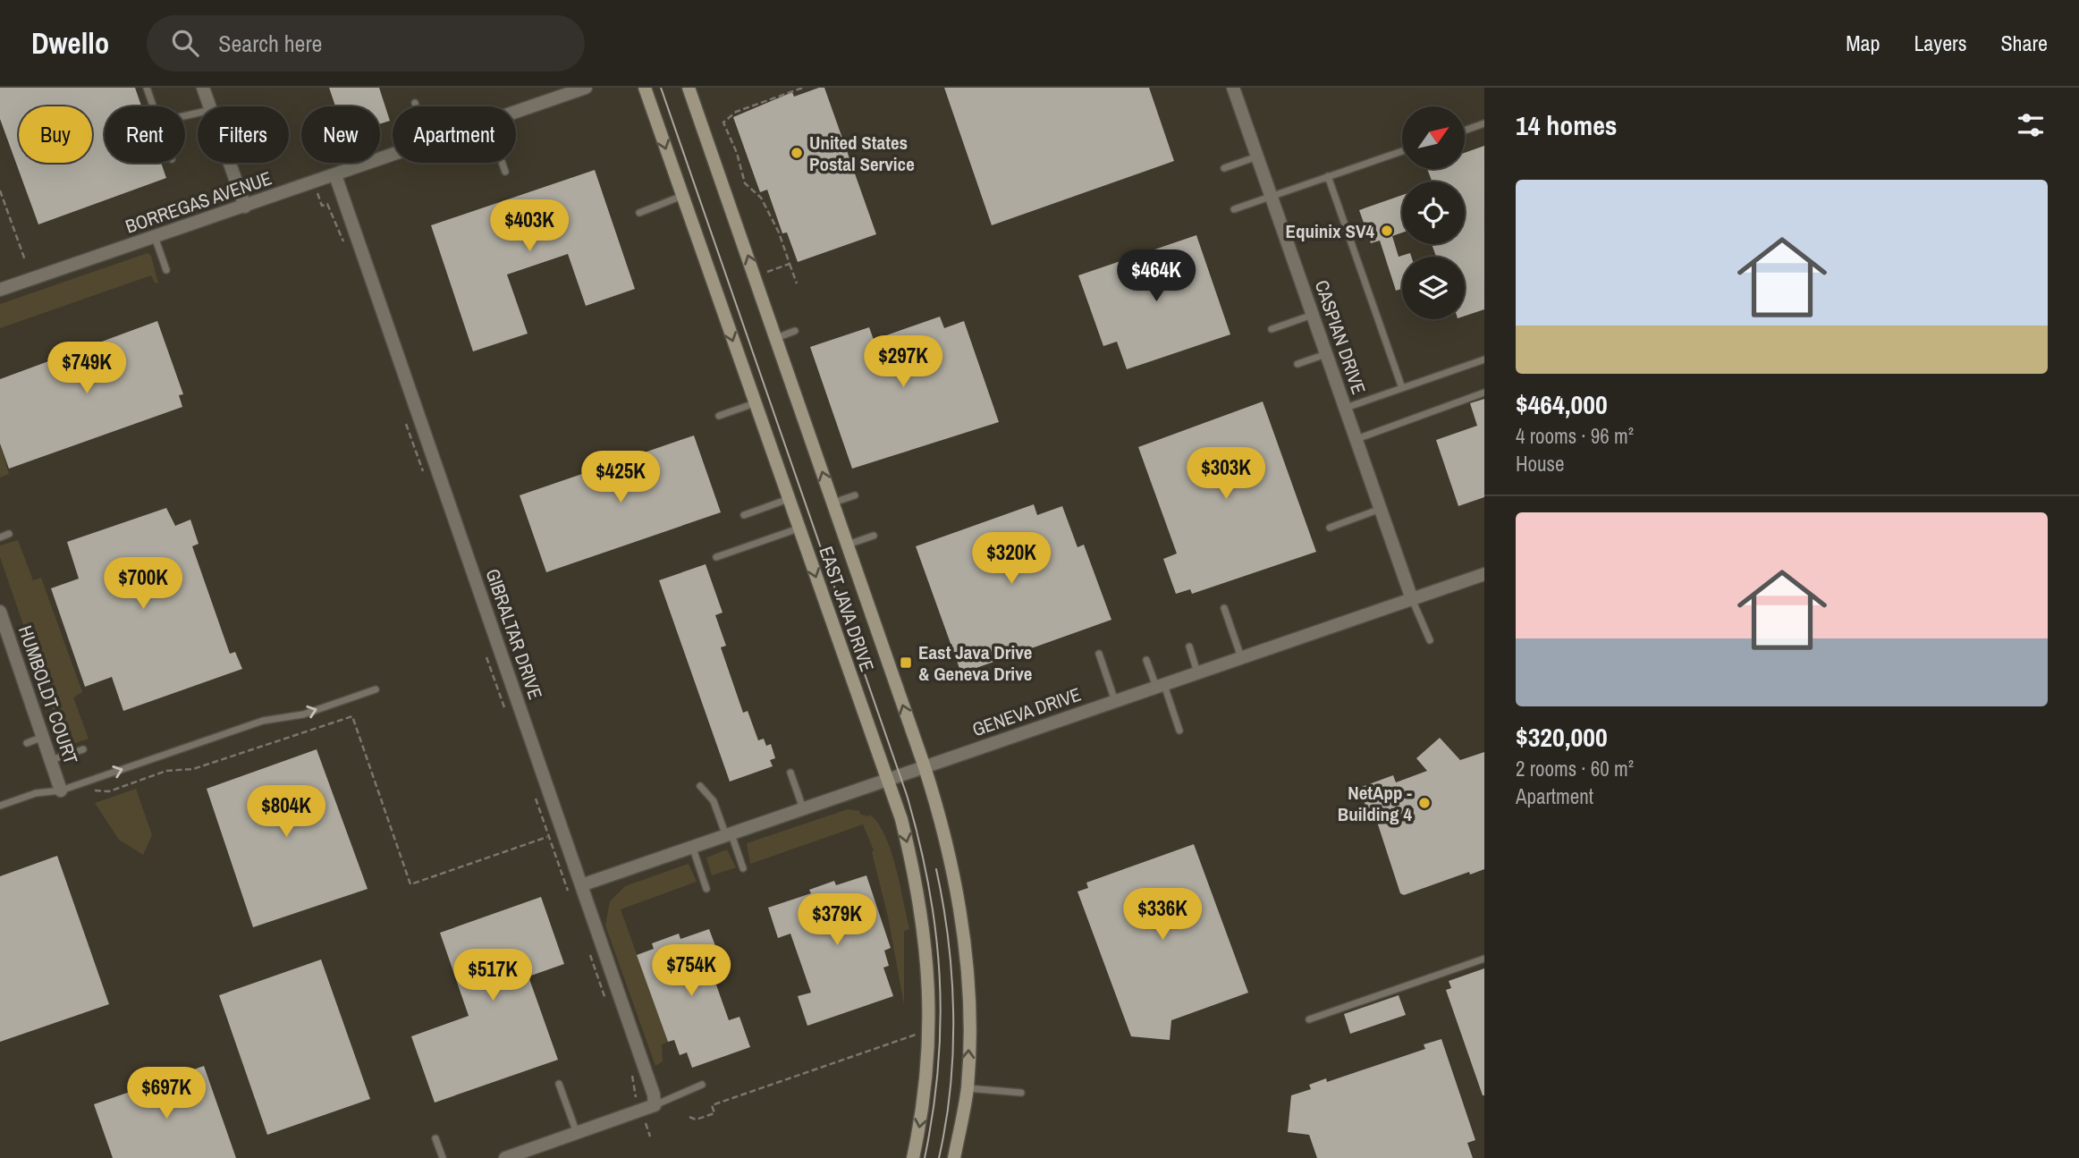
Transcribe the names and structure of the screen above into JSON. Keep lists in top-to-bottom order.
{
  "streets": {
    "main road": ["EAST JAVA DRIVE"],
    "street": [
      "BORREGAS AVENUE",
      "CASPIAN DRIVE",
      "GIBRALTAR DRIVE",
      "HUMBOLDT COURT",
      "GENEVA DRIVE"
    ]
  },
  "crossings": [
    ["BORREGAS AVENUE", "GIBRALTAR DRIVE"],
    ["CASPIAN DRIVE", "GENEVA DRIVE"],
    ["EAST JAVA DRIVE", "GENEVA DRIVE"],
    ["GIBRALTAR DRIVE", "GENEVA DRIVE"]
  ],
  "places": {
    "other": ["United States Postal Service", "Equinix SV4", "NetApp - Building 4"],
    "transit": ["East Java Drive & Geneva Drive"]
  },
  "north": "top right",
  "page": {
    "header": "Dwello",
    "search": "Search here",
    "nav": ["Map", "Layers", "Share"],
    "heading": "14 homes",
    "chip": [
      "Buy",
      "Rent",
      "Filters",
      "New",
      "Apartment"
    ],
    "list": [
      {
        "name": "$464,000",
        "note": "4 rooms · 96 m² · House"
      },
      {
        "name": "$320,000",
        "note": "2 rooms · 60 m² · Apartment"
      }
    ],
    "price": [
      "$403K",
      "$464K",
      "$297K",
      "$749K",
      "$303K",
      "$425K",
      "$320K",
      "$700K",
      "$804K",
      "$336K",
      "$379K",
      "$754K",
      "$517K",
      "$697K"
    ]
  }
}
